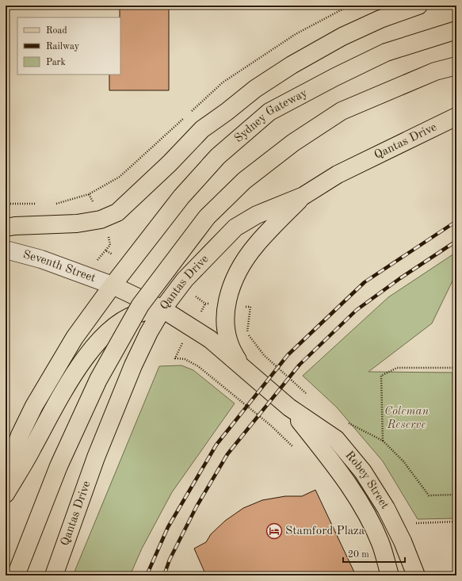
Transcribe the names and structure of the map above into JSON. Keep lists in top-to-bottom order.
{
  "streets": {
    "main road": ["Sydney Gateway", "Qantas Drive", "Robey Street"],
    "street": ["Seventh Street"]
  },
  "crossings": [
    ["Sydney Gateway", "Seventh Street"],
    ["Sydney Gateway", "Robey Street"],
    ["Qantas Drive", "Robey Street"],
    ["Seventh Street", "Robey Street"]
  ],
  "parks": ["Coleman Reserve"],
  "places": {
    "hotel": ["Stamford Plaza"]
  },
  "legend": ["Road", "Railway", "Park"],
  "scale_bar": "20 m"
}
